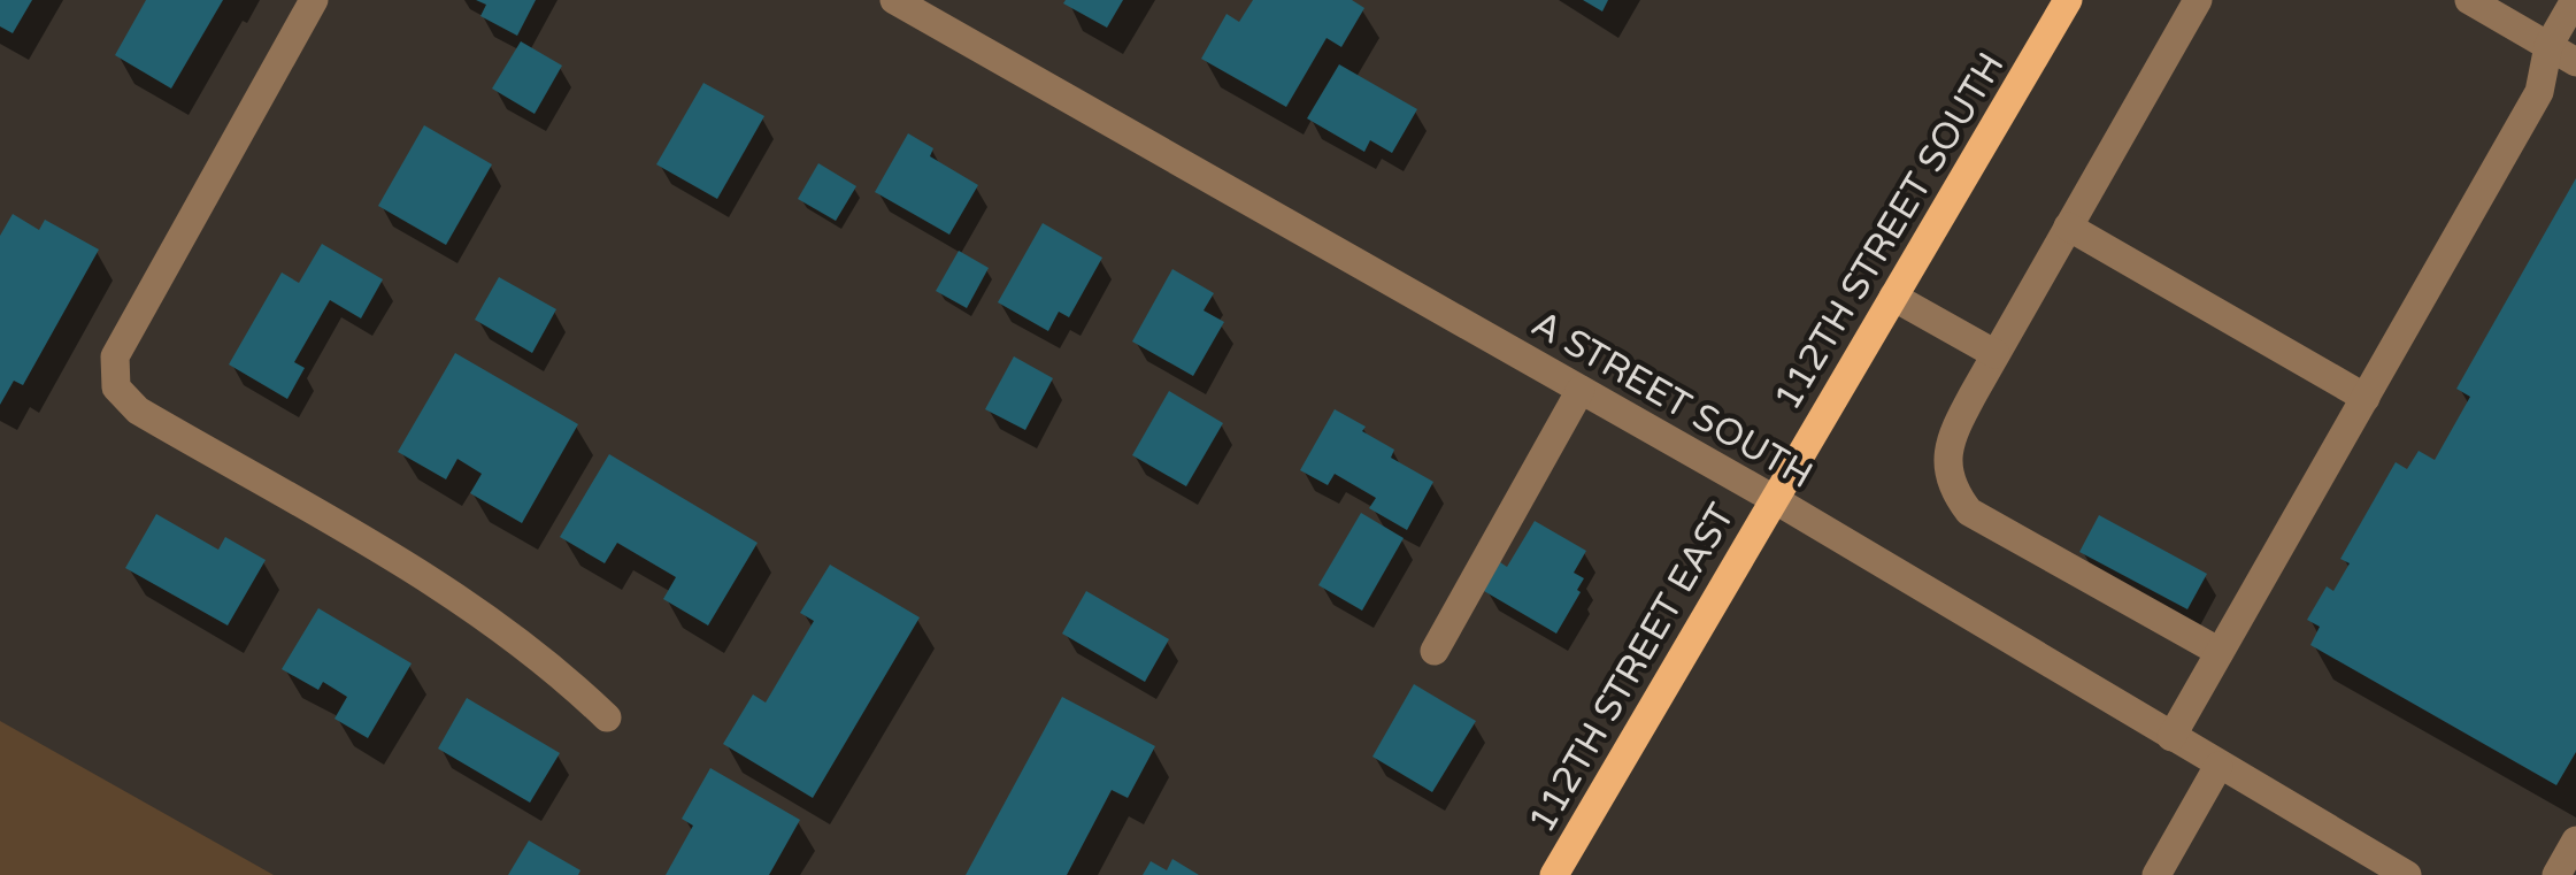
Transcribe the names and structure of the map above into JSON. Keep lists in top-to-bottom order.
{
  "streets": {
    "main road": ["112TH STREET SOUTH", "112TH STREET EAST"],
    "street": ["A STREET SOUTH"]
  },
  "crossings": [
    ["112TH STREET SOUTH", "A STREET SOUTH"],
    ["112TH STREET SOUTH", "112TH STREET EAST"],
    ["A STREET SOUTH", "112TH STREET EAST"]
  ]
}
